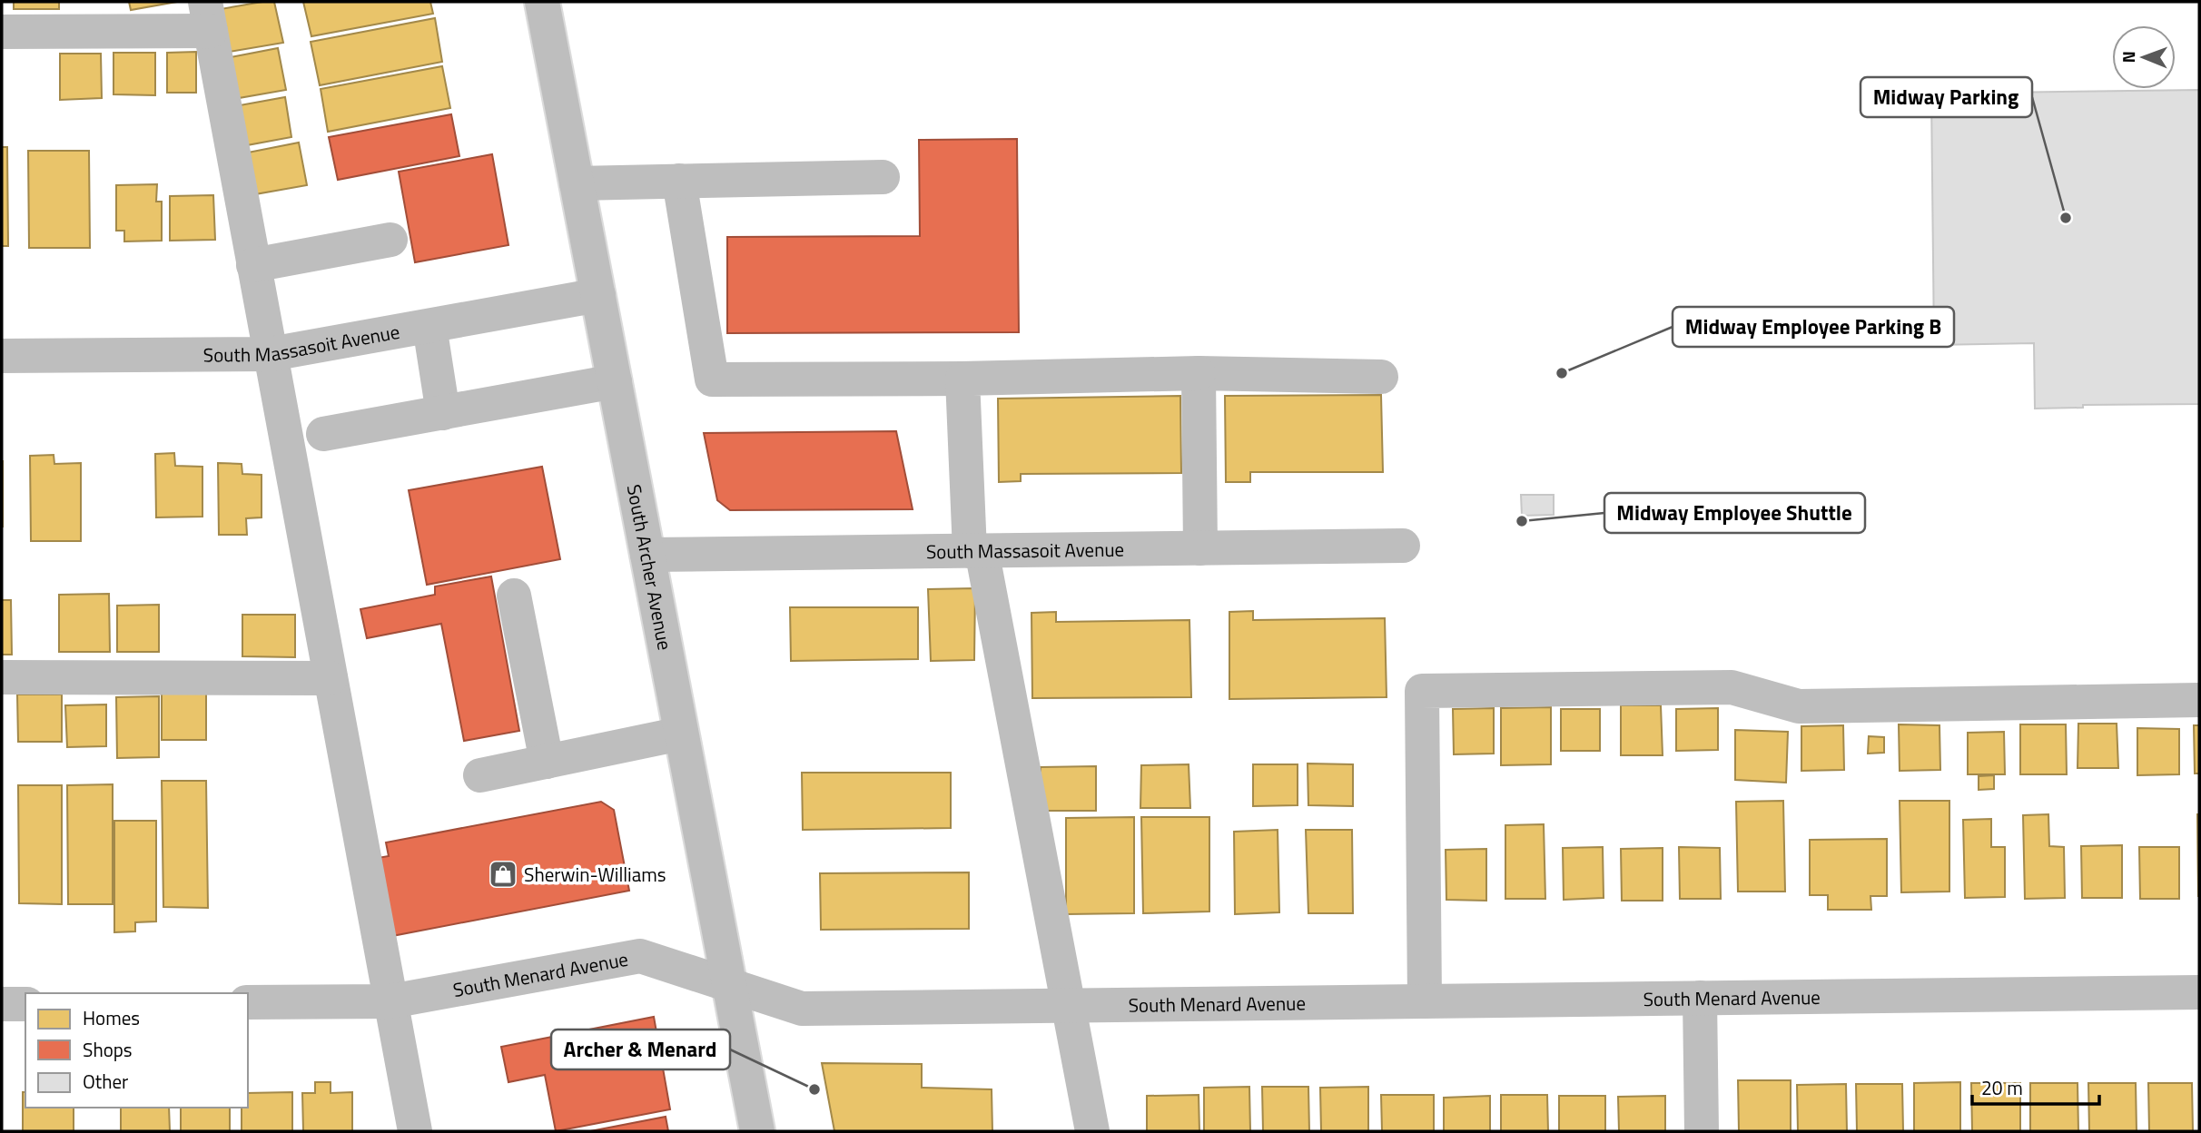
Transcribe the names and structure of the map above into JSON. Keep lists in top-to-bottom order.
{
  "streets": {
    "street": ["South Massasoit Avenue", "South Archer Avenue", "South Menard Avenue"]
  },
  "crossings": [
    ["South Massasoit Avenue", "South Archer Avenue"],
    ["South Archer Avenue", "South Menard Avenue"]
  ],
  "places": {
    "other": [
      "Midway Parking",
      "Midway Employee Parking B",
      "Midway Employee Shuttle",
      "Archer & Menard"
    ],
    "shop": ["Sherwin-Williams"]
  },
  "legend": ["Homes", "Shops", "Other"],
  "scale_bar": "20 m",
  "north": "left"
}
